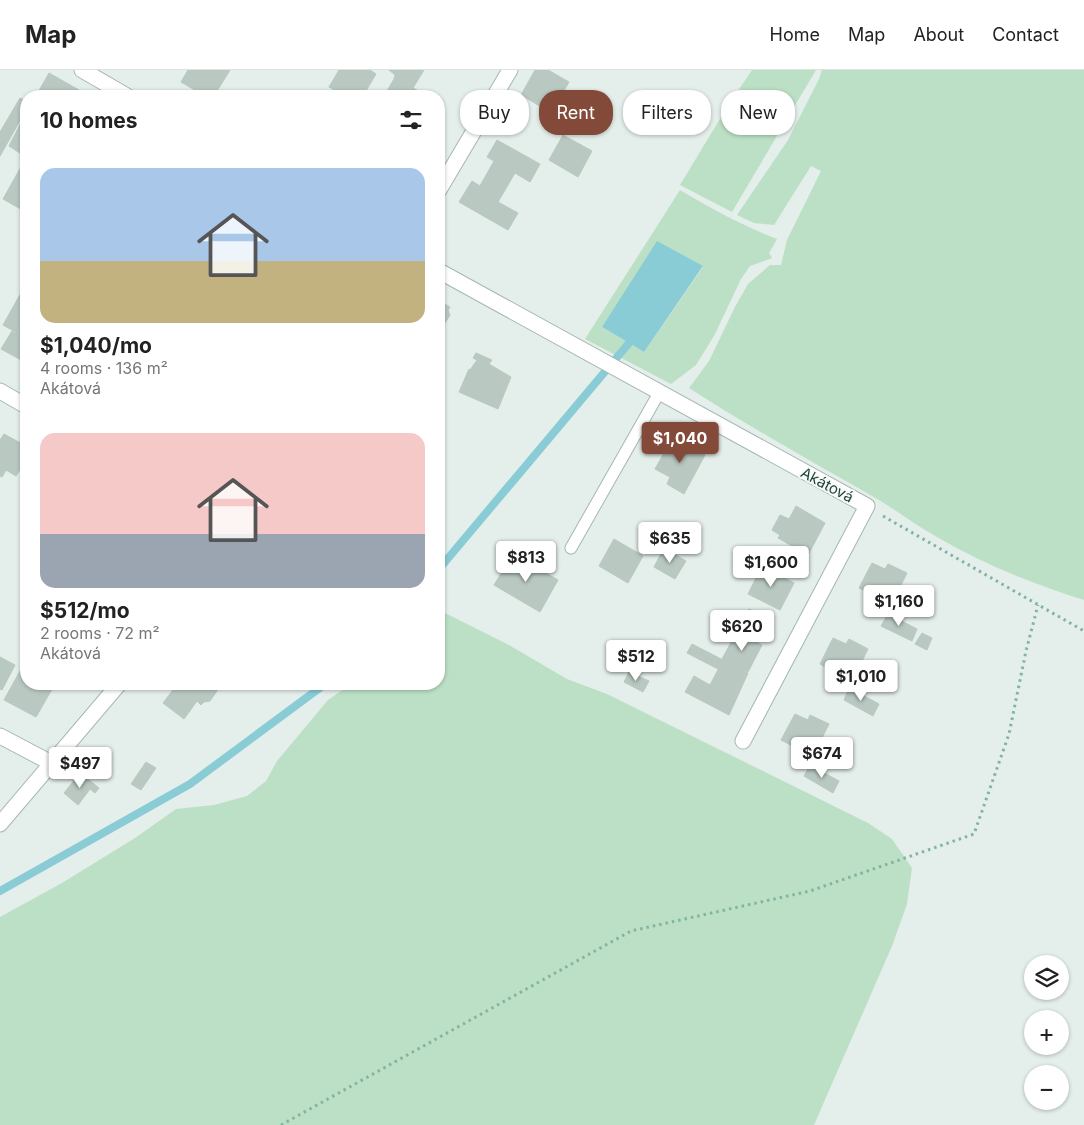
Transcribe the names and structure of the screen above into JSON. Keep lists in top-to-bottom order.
{
  "streets": {
    "street": ["Akátová"]
  },
  "page": {
    "header": "Map",
    "nav": [
      "Home",
      "Map",
      "About",
      "Contact"
    ],
    "chip": [
      "Buy",
      "Rent",
      "Filters",
      "New"
    ],
    "heading": "10 homes",
    "list": [
      {
        "name": "$1,040/mo",
        "note": "4 rooms · 136 m² · Akátová"
      },
      {
        "name": "$512/mo",
        "note": "2 rooms · 72 m² · Akátová"
      }
    ],
    "price": [
      "$1,040",
      "$635",
      "$813",
      "$1,600",
      "$1,160",
      "$620",
      "$512",
      "$1,010",
      "$674",
      "$497"
    ],
    "map_buttons": ["+", "−"]
  }
}
